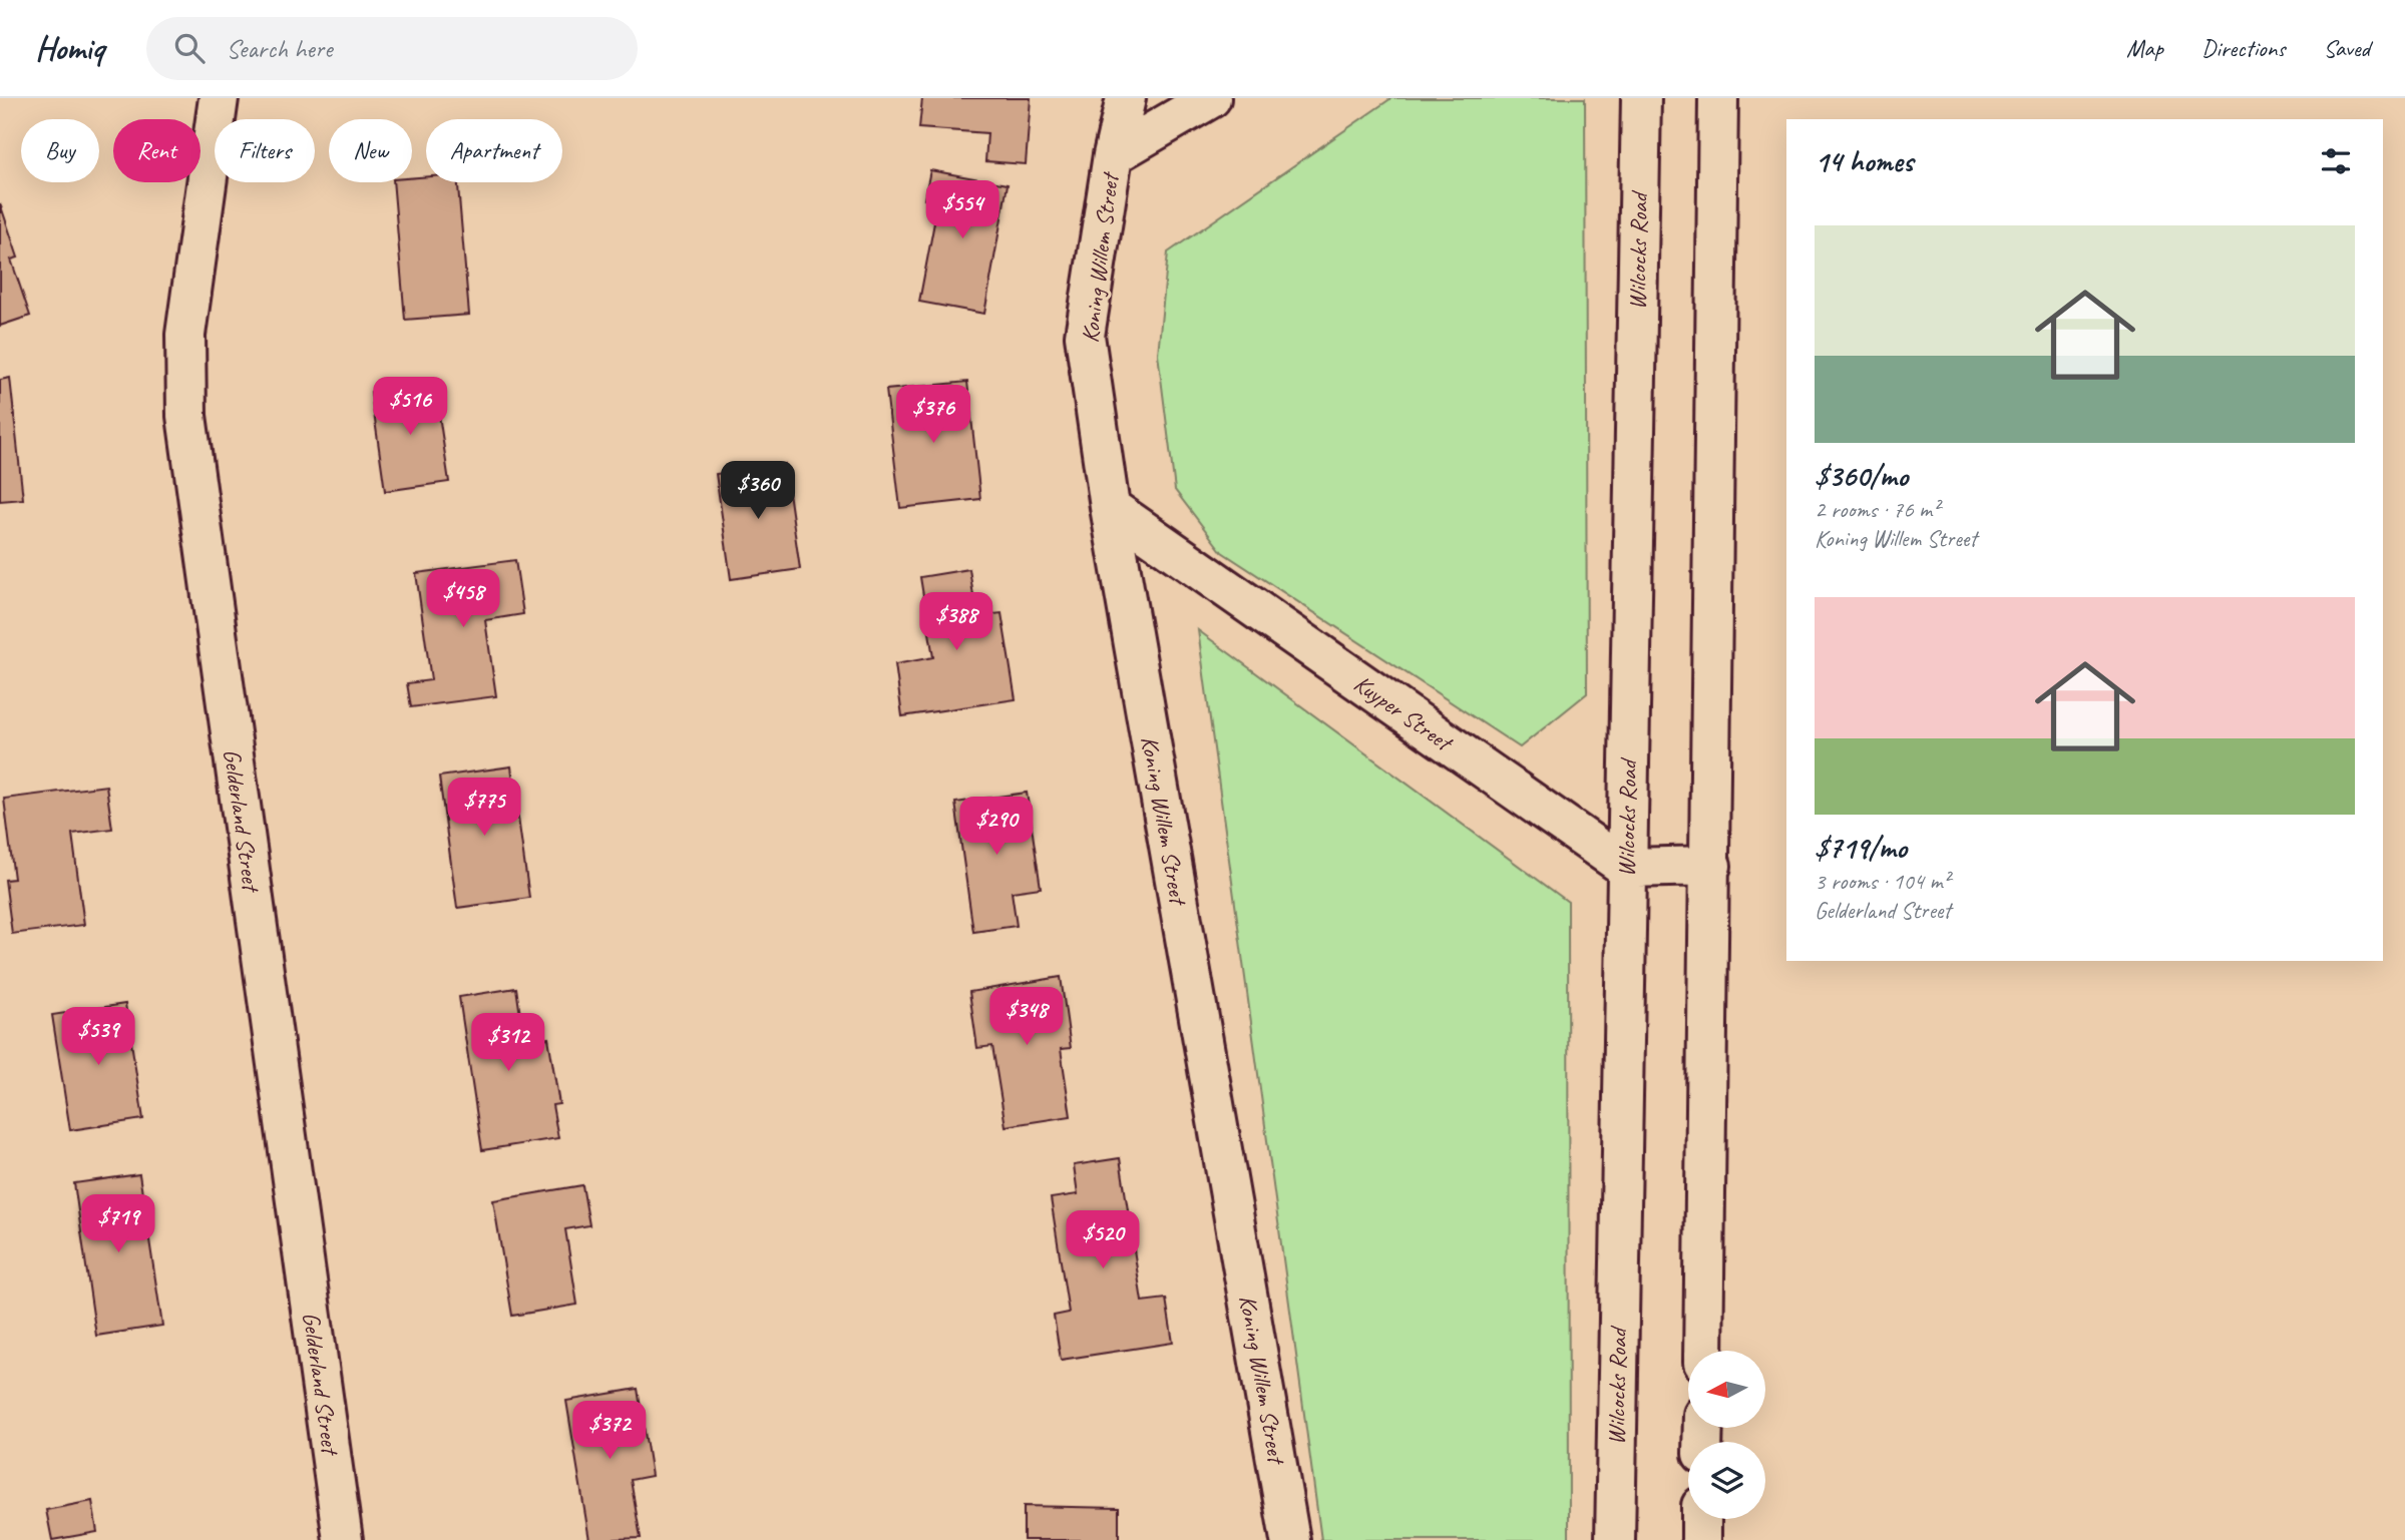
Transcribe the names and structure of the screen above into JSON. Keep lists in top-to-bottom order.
{
  "streets": {
    "street": [
      "Wilcocks Road",
      "Koning Willem Street",
      "Kuyper Street",
      "Gelderland Street"
    ]
  },
  "crossings": [
    ["Wilcocks Road", "Kuyper Street"],
    ["Koning Willem Street", "Kuyper Street"]
  ],
  "north": "left",
  "page": {
    "header": "Homiq",
    "search": "Search here",
    "nav": ["Map", "Directions", "Saved"],
    "chip": [
      "Buy",
      "Rent",
      "Filters",
      "New",
      "Apartment"
    ],
    "heading": "14 homes",
    "price": [
      "$554",
      "$516",
      "$376",
      "$360",
      "$458",
      "$388",
      "$775",
      "$290",
      "$348",
      "$539",
      "$312",
      "$719",
      "$520",
      "$372"
    ],
    "list": [
      {
        "name": "$360/mo",
        "note": "2 rooms · 76 m² · Koning Willem Street"
      },
      {
        "name": "$719/mo",
        "note": "3 rooms · 104 m² · Gelderland Street"
      }
    ]
  }
}
